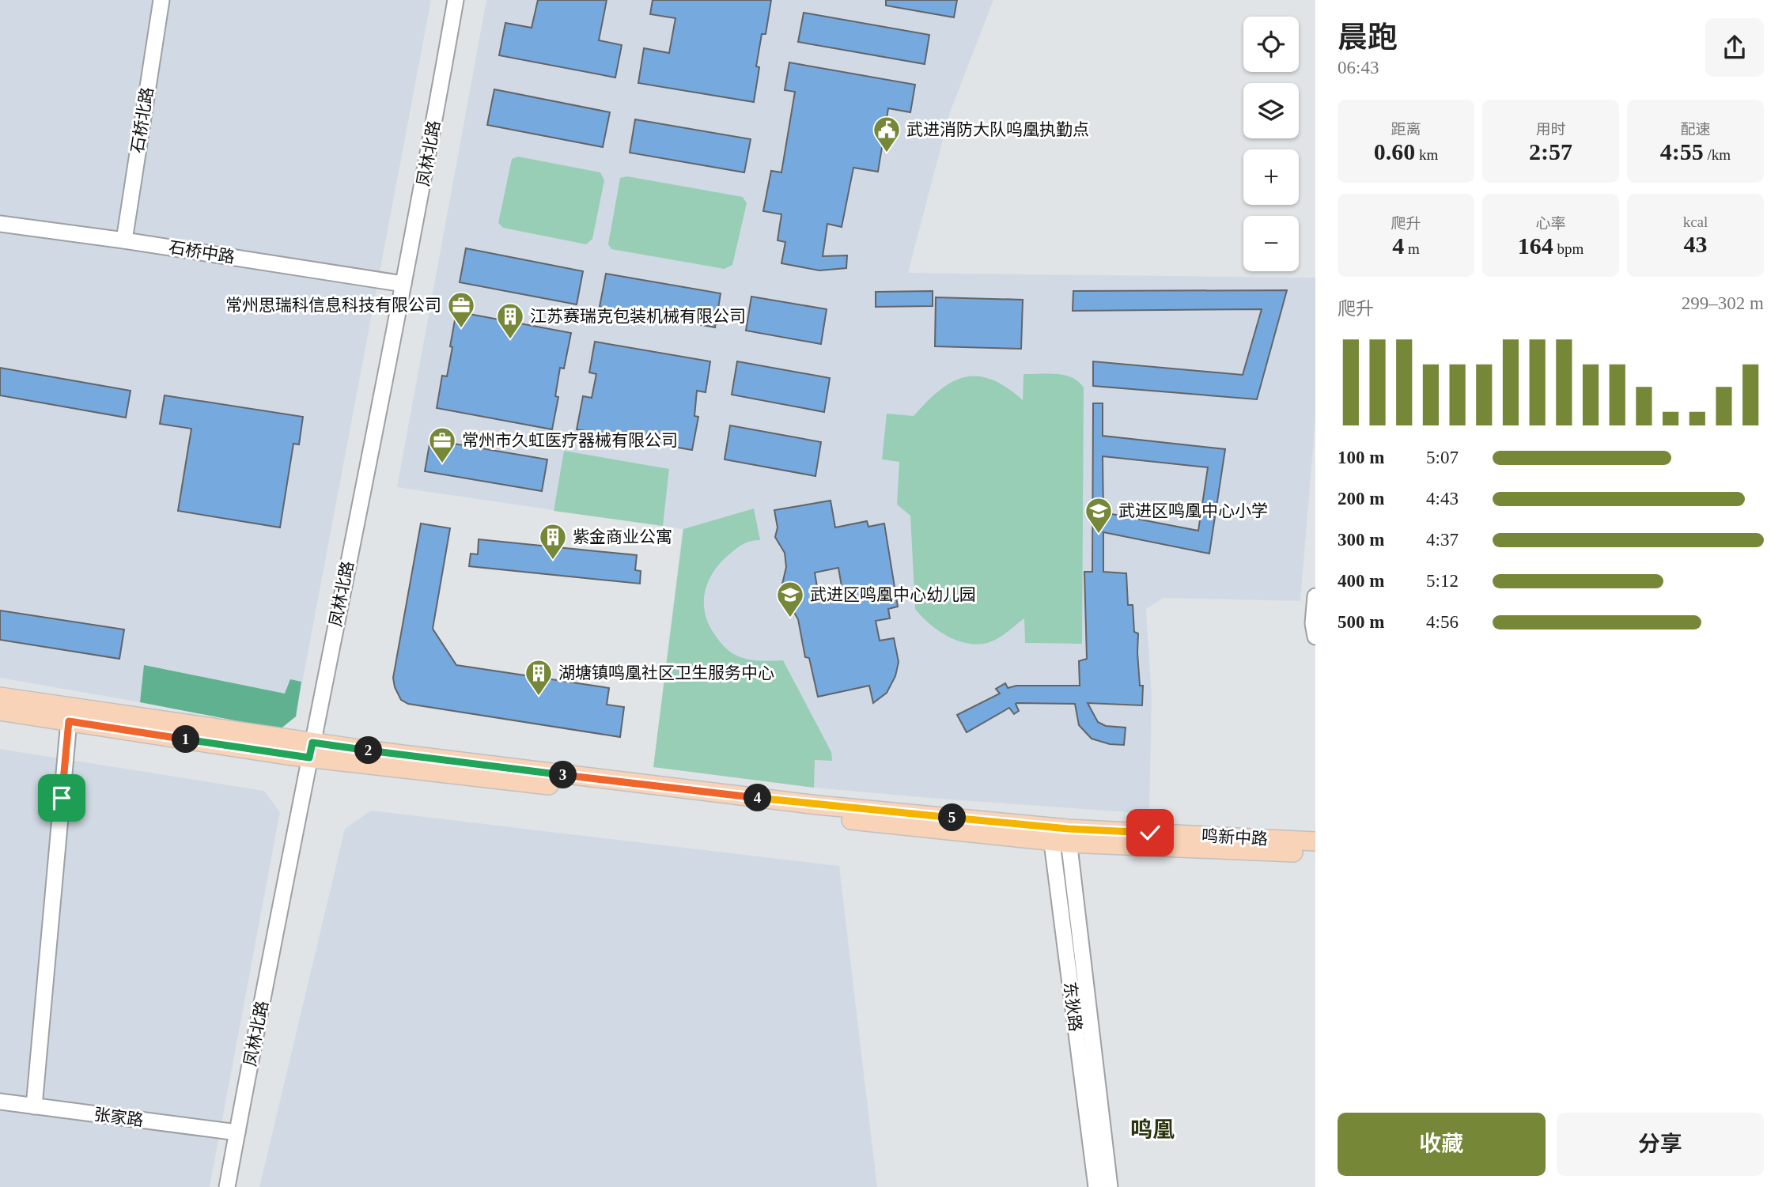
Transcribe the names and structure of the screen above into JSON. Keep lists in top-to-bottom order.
{
  "streets": {
    "main road": ["鸣新中路"],
    "street": [
      "石桥北路",
      "凤林北路",
      "石桥中路",
      "东狄路",
      "张家路"
    ]
  },
  "crossings": [
    ["石桥北路", "石桥中路"],
    ["凤林北路", "石桥中路"],
    ["凤林北路", "鸣新中路"],
    ["凤林北路", "张家路"],
    ["鸣新中路", "东狄路"]
  ],
  "districts": ["鸣凰"],
  "places": {
    "public building": ["武进消防大队呜凰执勤点"],
    "office": ["常州思瑞科信息科技有限公司", "常州市久虹医疗器械有限公司"],
    "building": ["江苏赛瑞克包装机械有限公司", "紫金商业公寓", "湖塘镇鸣凰社区卫生服务中心"],
    "school or university": ["武进区鸣凰中心小学", "武进区鸣凰中心幼儿园"]
  },
  "page": {
    "heading": ["晨跑", "06:43"],
    "map_buttons": ["+", "−"],
    "stats": [
      ["距离", "0.60 km"],
      ["用时", "2:57"],
      ["配速", "4:55 /km"],
      ["爬升", "4 m"],
      ["心率", "164 bpm"],
      ["kcal", "43"]
    ],
    "chart": ["爬升", "299–302 m"],
    "list": [
      {
        "name": "100 m",
        "note": "5:07"
      },
      {
        "name": "200 m",
        "note": "4:43"
      },
      {
        "name": "300 m",
        "note": "4:37"
      },
      {
        "name": "400 m",
        "note": "5:12"
      },
      {
        "name": "500 m",
        "note": "4:56"
      }
    ],
    "pins": [
      "1",
      "2",
      "3",
      "4",
      "5"
    ],
    "buttons": ["收藏", "分享"]
  }
}
